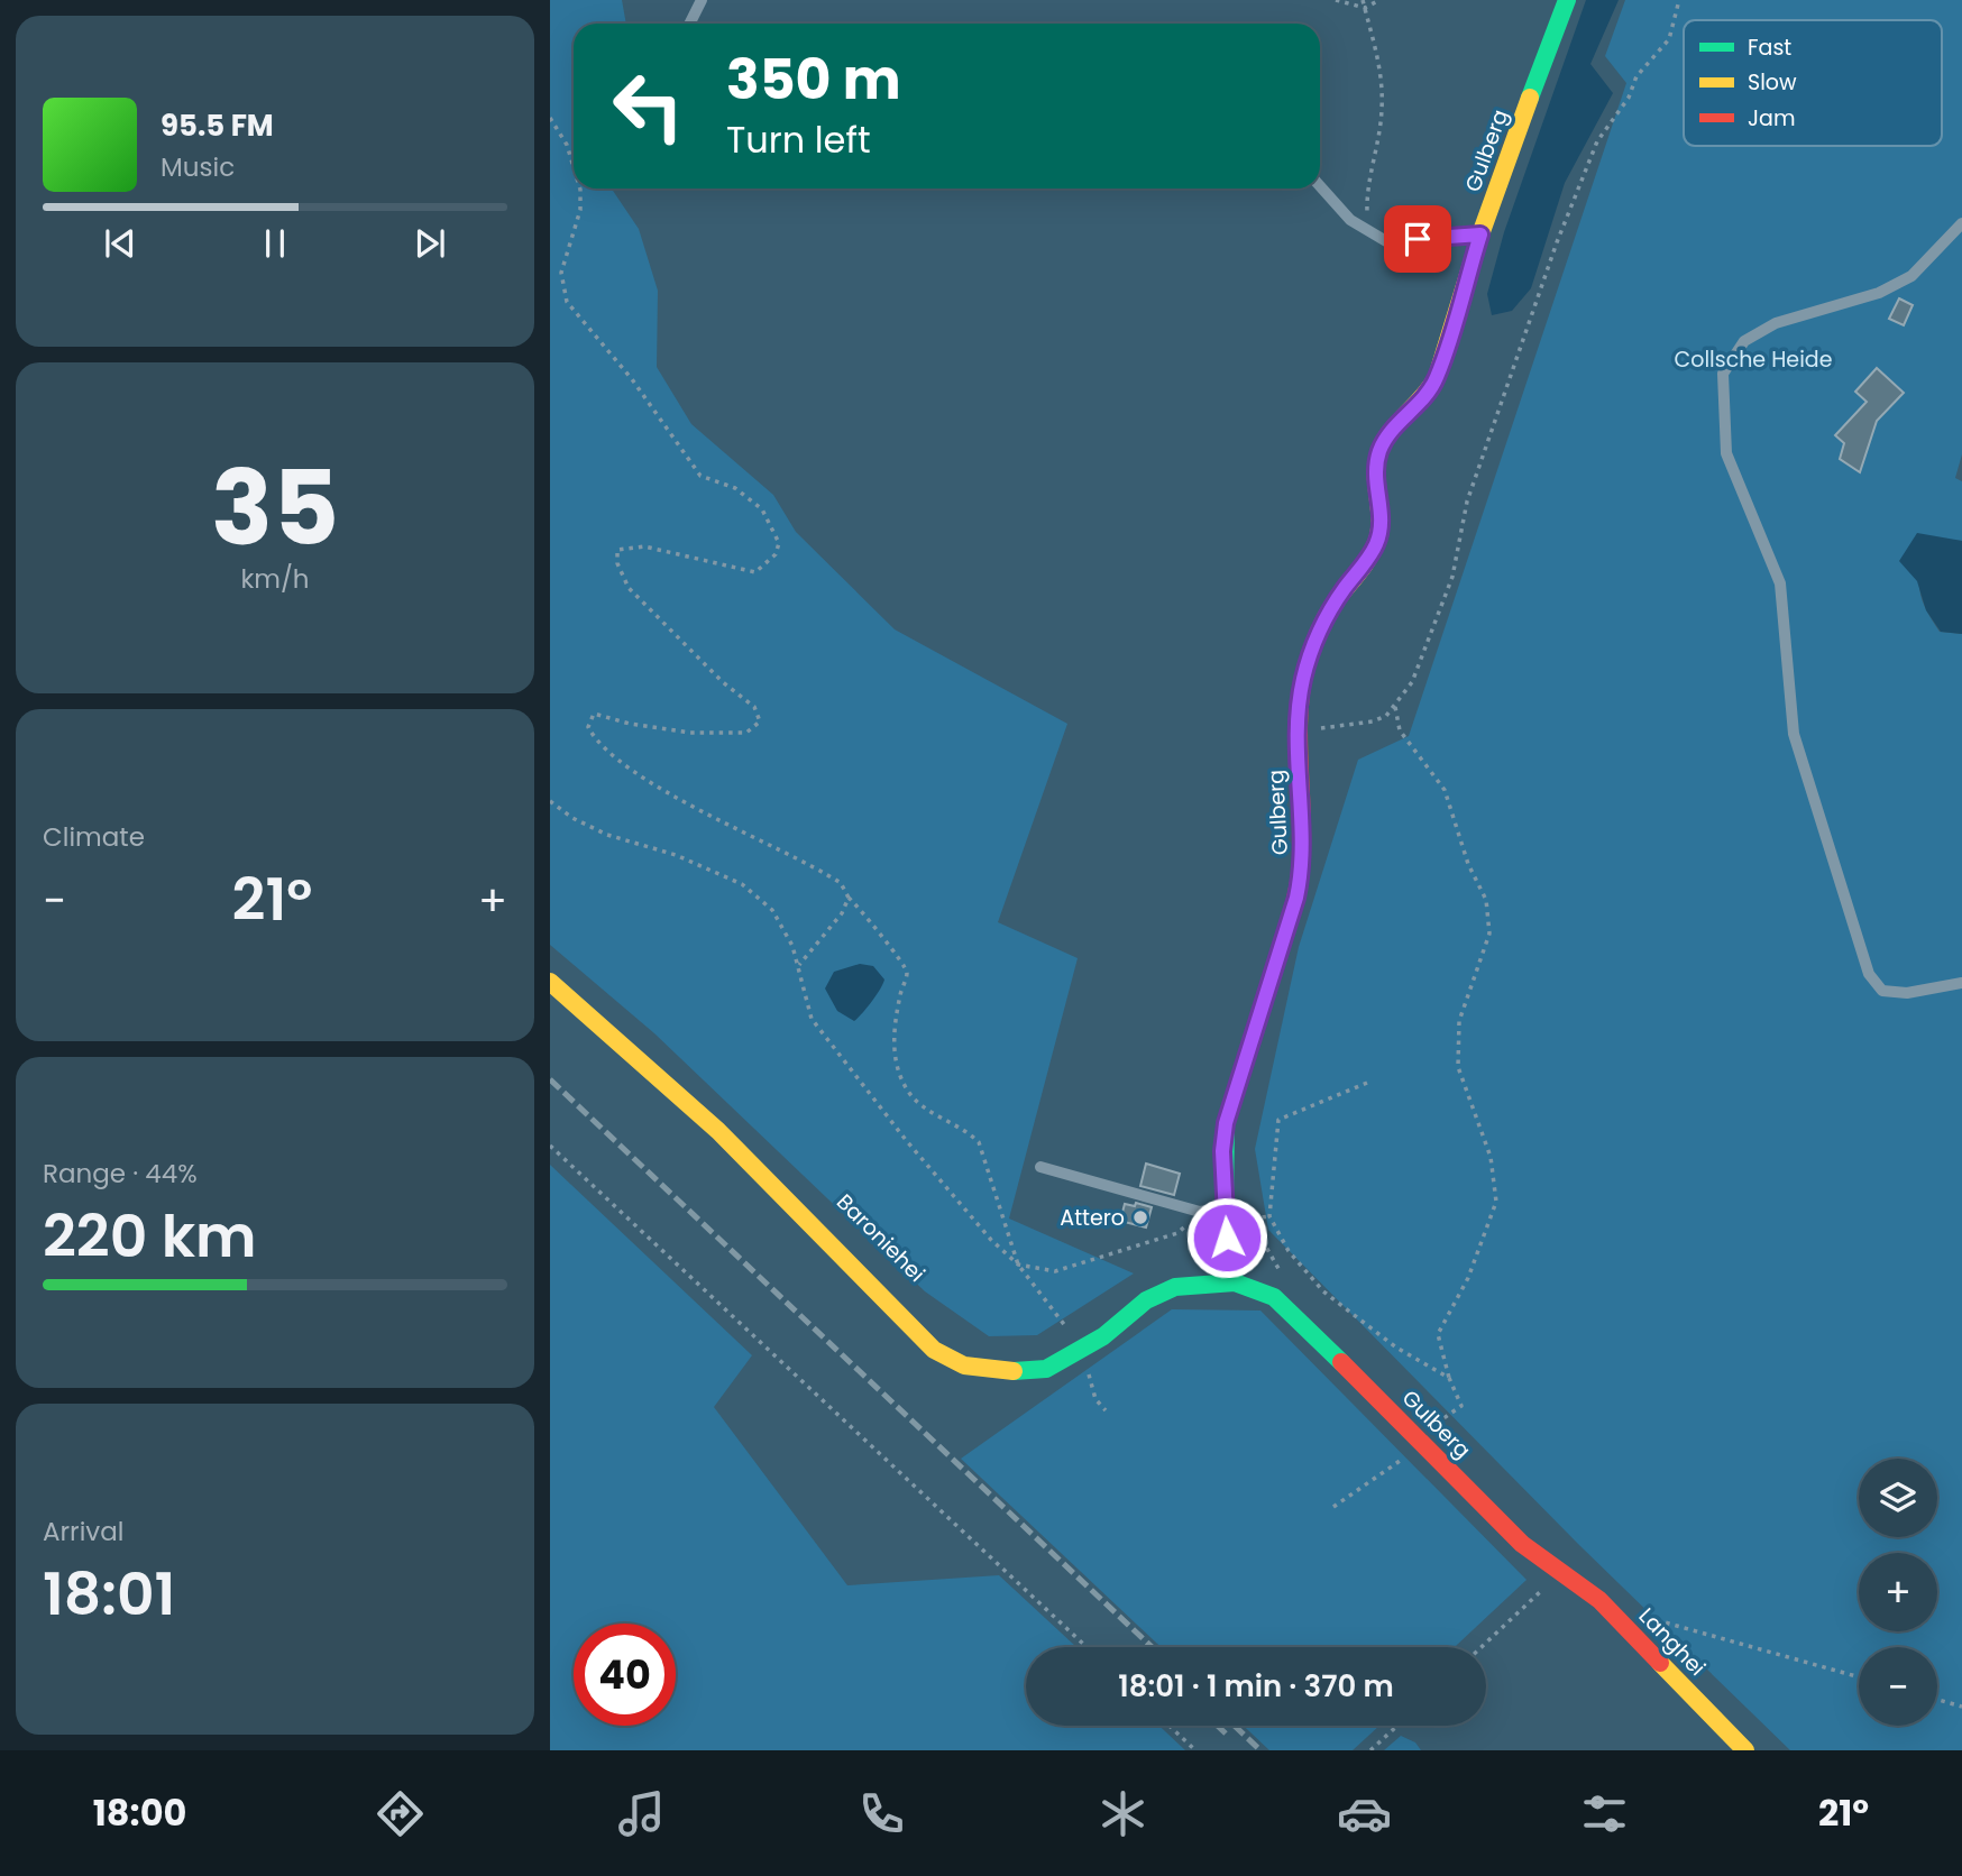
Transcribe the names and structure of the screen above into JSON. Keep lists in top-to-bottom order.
{
  "streets": {
    "street": ["Gulberg", "Baroniehei", "Langhei"]
  },
  "crossings": [
    ["Gulberg", "Baroniehei"],
    ["Gulberg", "Langhei"]
  ],
  "parks": ["Collsche Heide"],
  "places": ["Attero"],
  "legend": ["Fast", "Slow", "Jam"],
  "page": {
    "turn": ["350 m", "Turn left"],
    "song": ["95.5 FM", "Music"],
    "tile": [
      ["35", "km/h"],
      "Climate",
      ["Range · 44%", "220 km"],
      ["Arrival", "18:01"]
    ],
    "heat": ["−", "21°", "+"],
    "map_buttons": ["+", "−"],
    "limit": "40",
    "trip": "18:01 · 1 min · 370 m",
    "tabs": ["18:00", "21°"]
  }
}
